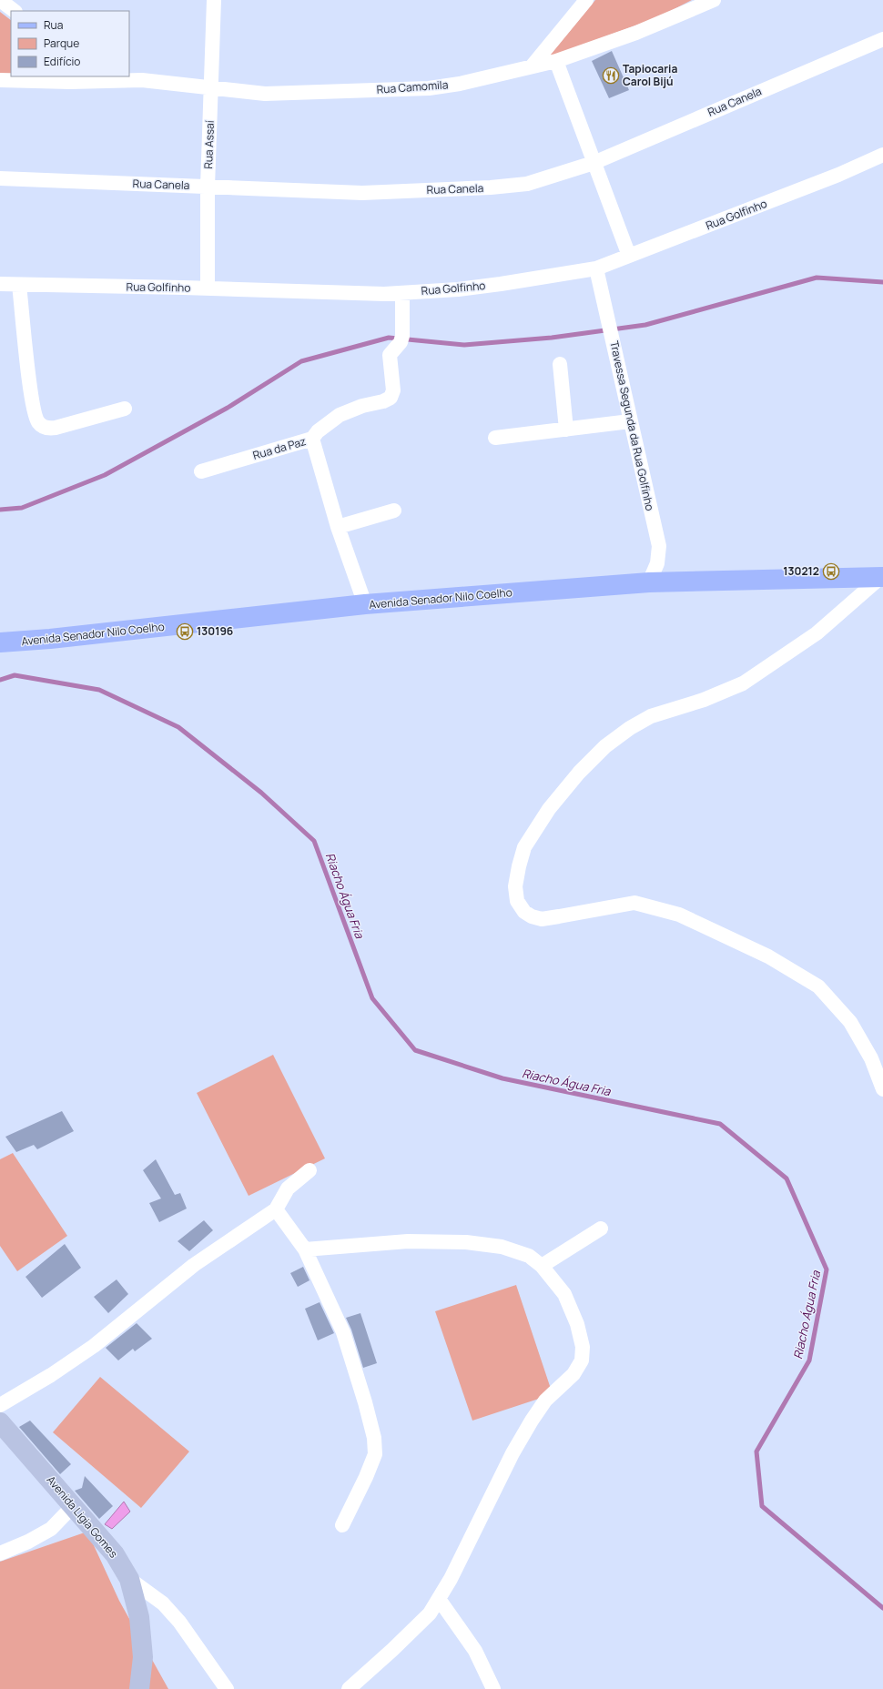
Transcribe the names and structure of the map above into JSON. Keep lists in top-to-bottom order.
{
  "streets": {
    "main road": ["Avenida Senador Nilo Coelho"],
    "street": [
      "Rua Camomila",
      "Rua Canela",
      "Rua Assaí",
      "Rua Golfinho",
      "Travessa Segunda da Rua Golfinho",
      "Rua da Paz",
      "Avenida Ligia Gomes"
    ]
  },
  "crossings": [
    ["Rua Camomila", "Rua Assaí"],
    ["Rua Canela", "Rua Assaí"],
    ["Rua Assaí", "Rua Golfinho"],
    ["Rua Golfinho", "Travessa Segunda da Rua Golfinho"],
    ["Travessa Segunda da Rua Golfinho", "Avenida Senador Nilo Coelho"],
    ["Rua da Paz", "Avenida Senador Nilo Coelho"]
  ],
  "water": ["Riacho Água Fria"],
  "places": {
    "restaurant": ["Tapiocaria Carol Bijú"],
    "bus stop": ["130212", "130196"]
  },
  "legend": ["Rua", "Parque", "Edifício"]
}
